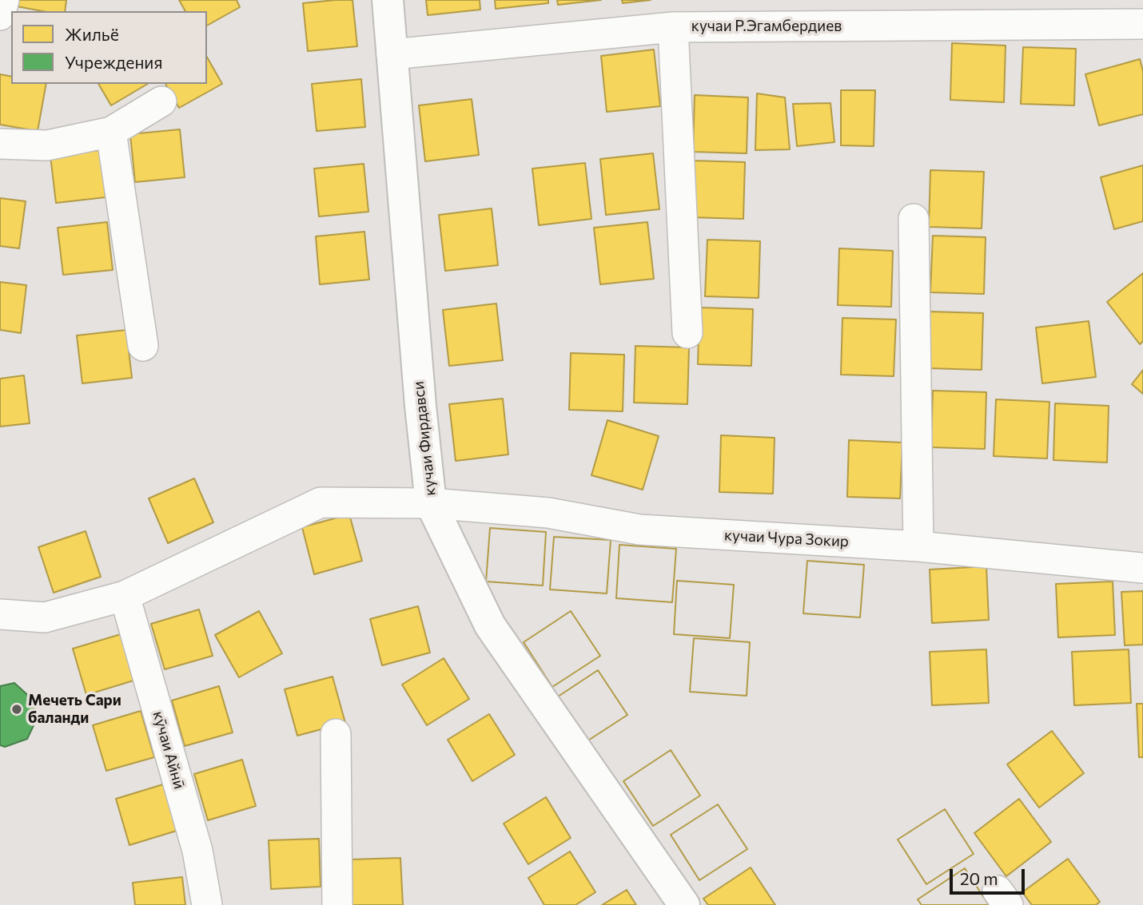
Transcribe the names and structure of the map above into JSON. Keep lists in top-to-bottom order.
{
  "streets": {
    "street": [
      "кучаи Р.Эгамбердиев",
      "кучаи Фирдавси",
      "кучаи Чура Зокир",
      "кӯчаи Айнӣ"
    ]
  },
  "crossings": [
    ["кучаи Р.Эгамбердиев", "кучаи Фирдавси"],
    ["кучаи Фирдавси", "кучаи Чура Зокир"],
    ["кучаи Чура Зокир", "кӯчаи Айнӣ"]
  ],
  "places": ["Мечеть Сари баланди"],
  "legend": ["Жильё", "Учреждения"],
  "scale_bar": "20 m"
}
